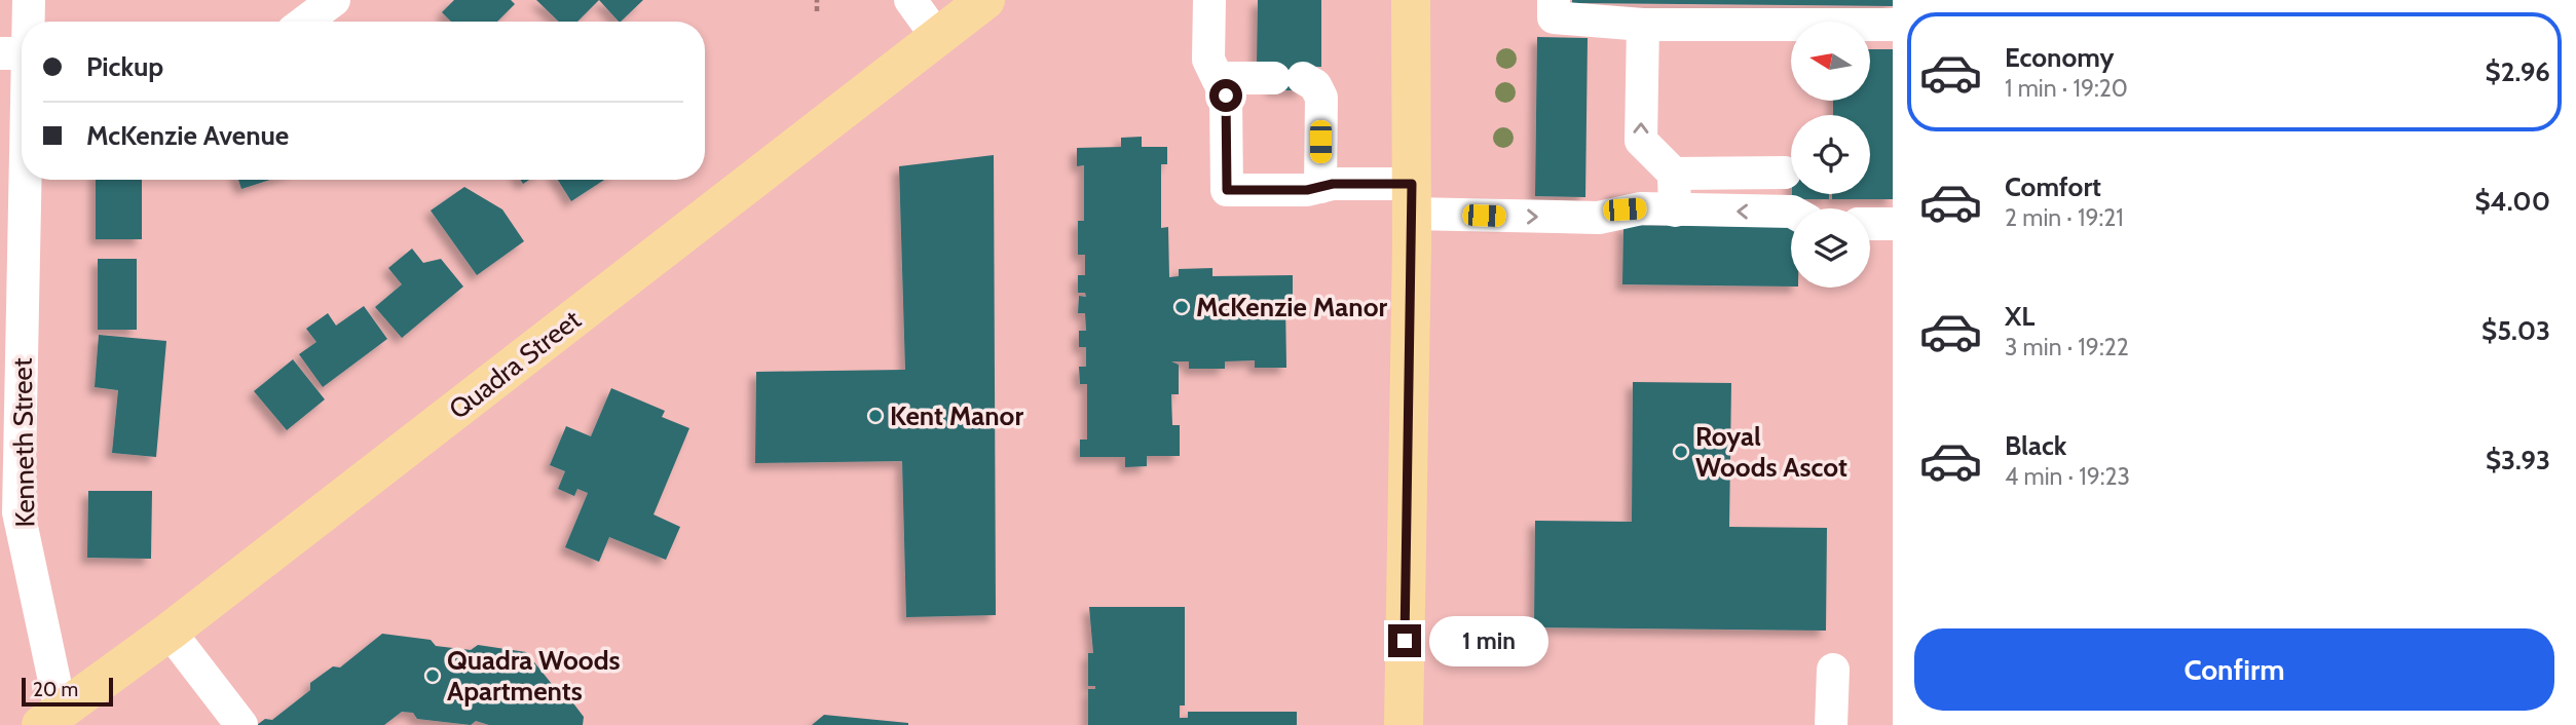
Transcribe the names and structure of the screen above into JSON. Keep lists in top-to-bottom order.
{
  "streets": {
    "main road": ["Quadra Street"],
    "street": ["Kenneth Street"]
  },
  "crossings": [
    ["Quadra Street", "Kenneth Street"]
  ],
  "places": [
    "McKenzie Manor",
    "Kent Manor",
    "Royal Woods Ascot",
    "Quadra Woods Apartments"
  ],
  "scale_bar": "20 m",
  "north": "left",
  "page": {
    "list": [
      {
        "name": "Economy",
        "note": "1 min · 19:20",
        "value": "$2.96"
      },
      {
        "name": "Comfort",
        "note": "2 min · 19:21",
        "value": "$4.00"
      },
      {
        "name": "XL",
        "note": "3 min · 19:22",
        "value": "$5.03"
      },
      {
        "name": "Black",
        "note": "4 min · 19:23",
        "value": "$3.93"
      }
    ],
    "banner": ["Pickup", "McKenzie Avenue"],
    "buttons": "Confirm",
    "bubble": "1 min",
    "scale": "20 m"
  }
}
